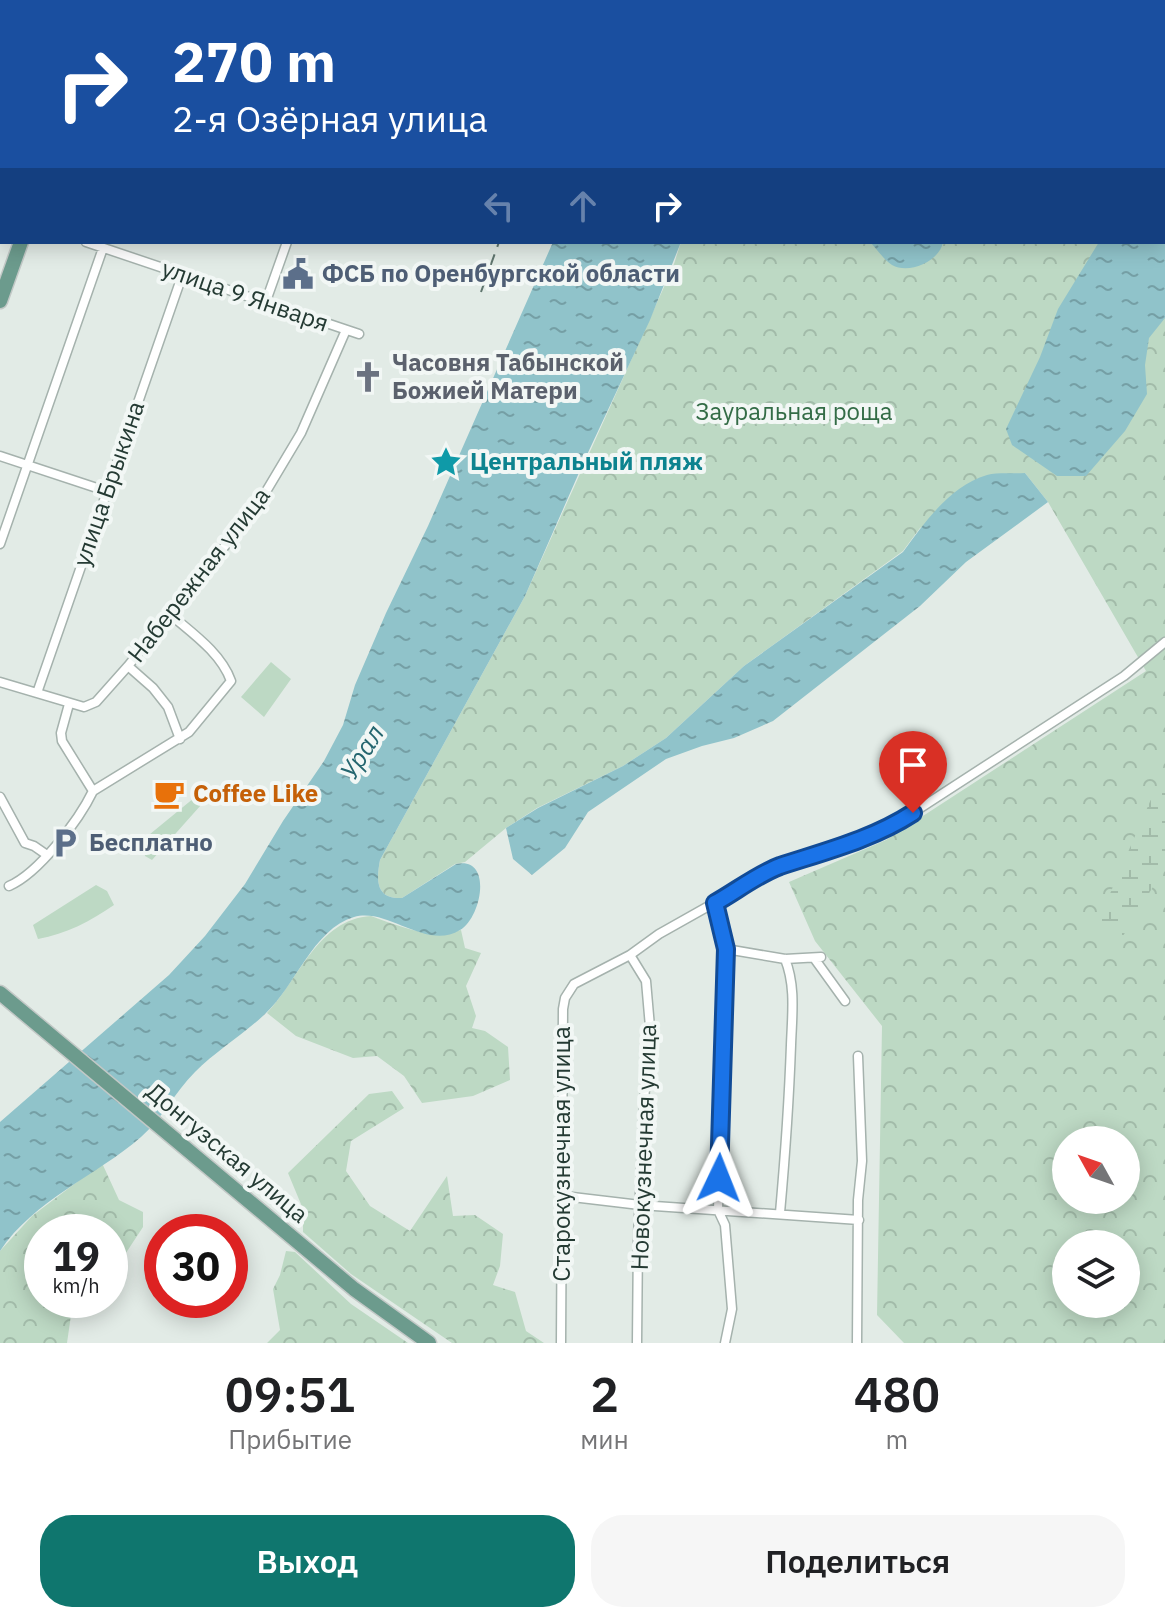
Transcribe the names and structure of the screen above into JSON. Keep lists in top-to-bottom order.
{
  "streets": {
    "main road": ["Донгузская улица"],
    "street": [
      "улица 9 Января",
      "улица Брыкина",
      "Набережная улица",
      "Новокузнечная улица",
      "Старокузнечная улица"
    ]
  },
  "crossings": [
    ["улица 9 Января", "улица Брыкина"],
    ["улица 9 Января", "Набережная улица"],
    ["Новокузнечная улица", "Старокузнечная улица"]
  ],
  "water": ["Урал"],
  "parks": ["Зауральная роща"],
  "places": {
    "public building": ["ФСБ по Оренбургской области"],
    "church": ["Часовня Табынской Божией Матери"],
    "place": ["Центральный пляж"],
    "cafe": ["Coffee Like"],
    "parking": ["Бесплатно"]
  },
  "north": "top left",
  "page": {
    "turn": ["270 m", "2-я Озёрная улица"],
    "speed": "19 km/h",
    "limit": "30",
    "eta": [
      "09:51",
      "Прибытие",
      "2",
      "мин",
      "480",
      "m"
    ],
    "buttons": ["Выход", "Поделиться"]
  }
}
